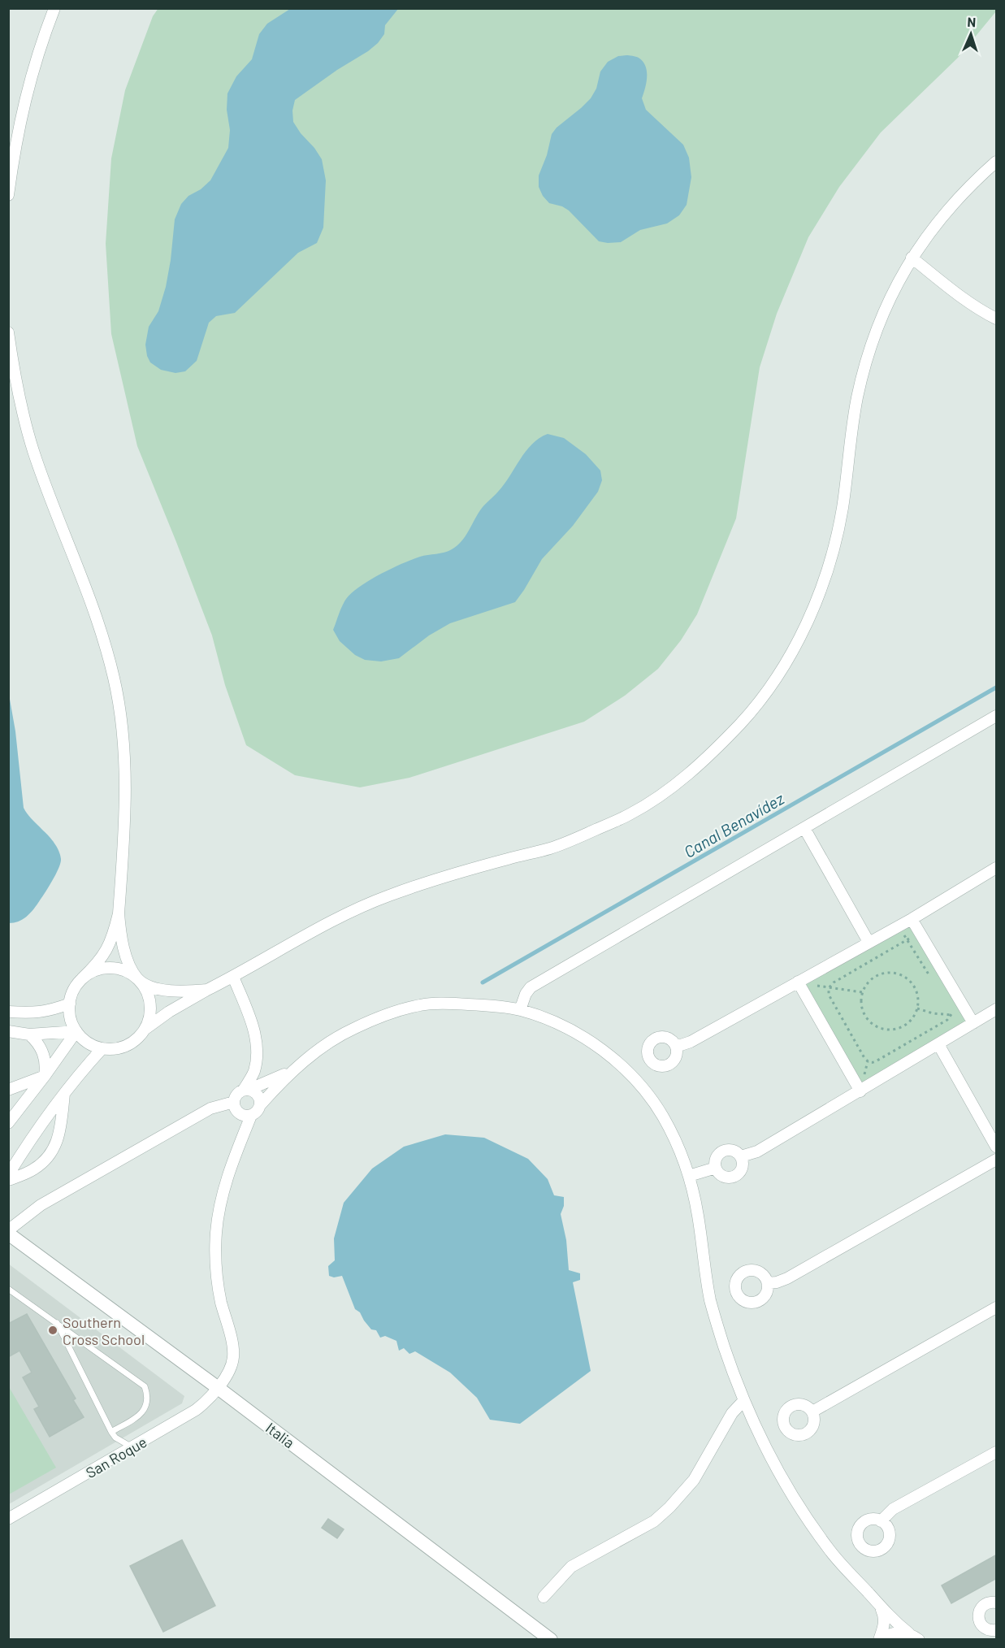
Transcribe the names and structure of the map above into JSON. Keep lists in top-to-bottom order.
{
  "streets": {
    "street": ["Italia", "San Roque"]
  },
  "crossings": [
    ["Italia", "San Roque"]
  ],
  "water": ["Canal Benavídez"],
  "places": ["Southern Cross School"],
  "north": "top"
}
